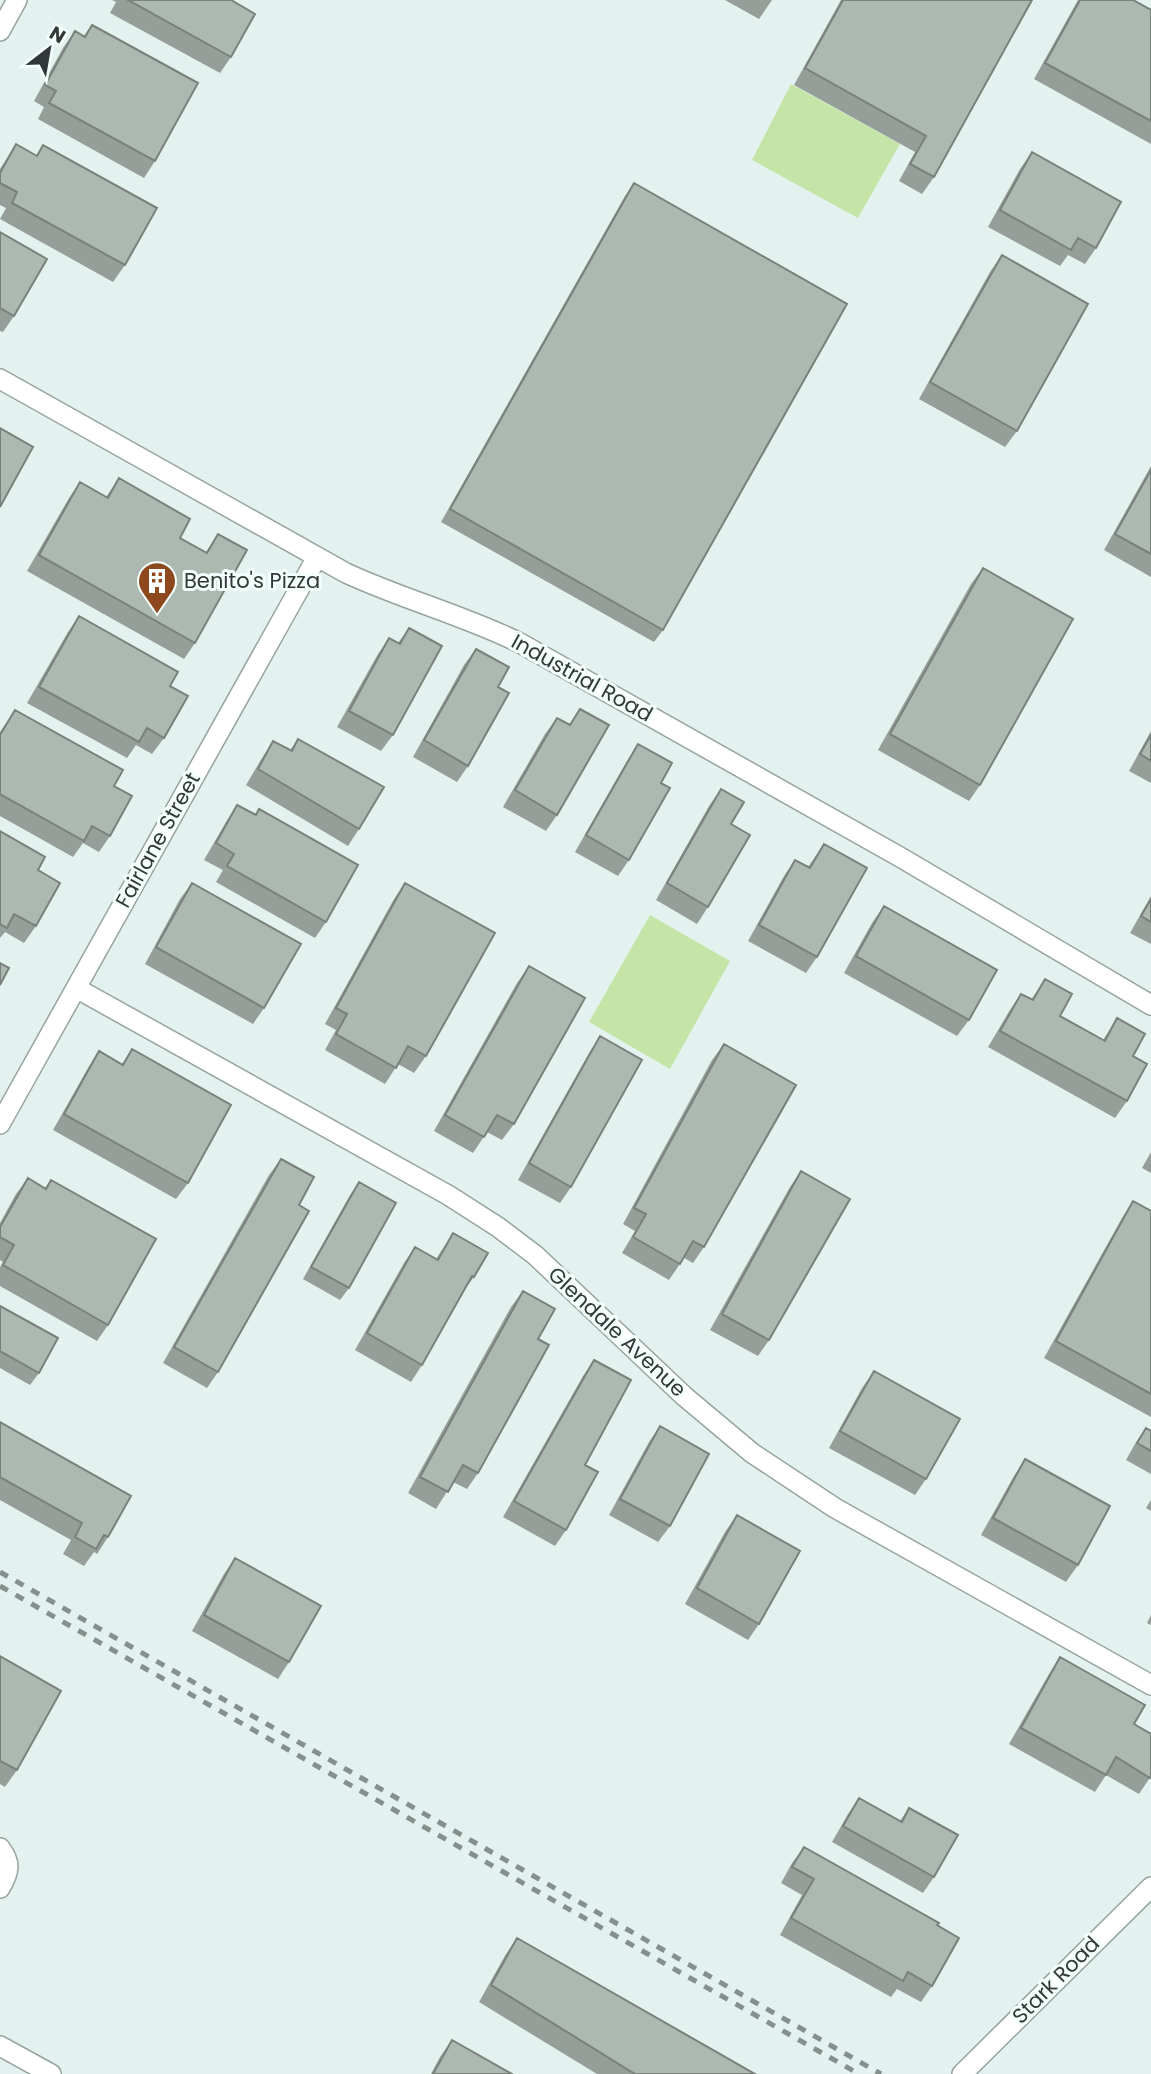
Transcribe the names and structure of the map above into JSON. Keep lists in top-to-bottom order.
{
  "streets": {
    "street": [
      "Industrial Road",
      "Fairlane Street",
      "Glendale Avenue",
      "Stark Road"
    ]
  },
  "crossings": [
    ["Industrial Road", "Fairlane Street"],
    ["Fairlane Street", "Glendale Avenue"]
  ],
  "places": {
    "building": ["Benito's Pizza"]
  },
  "north": "top right"
}
